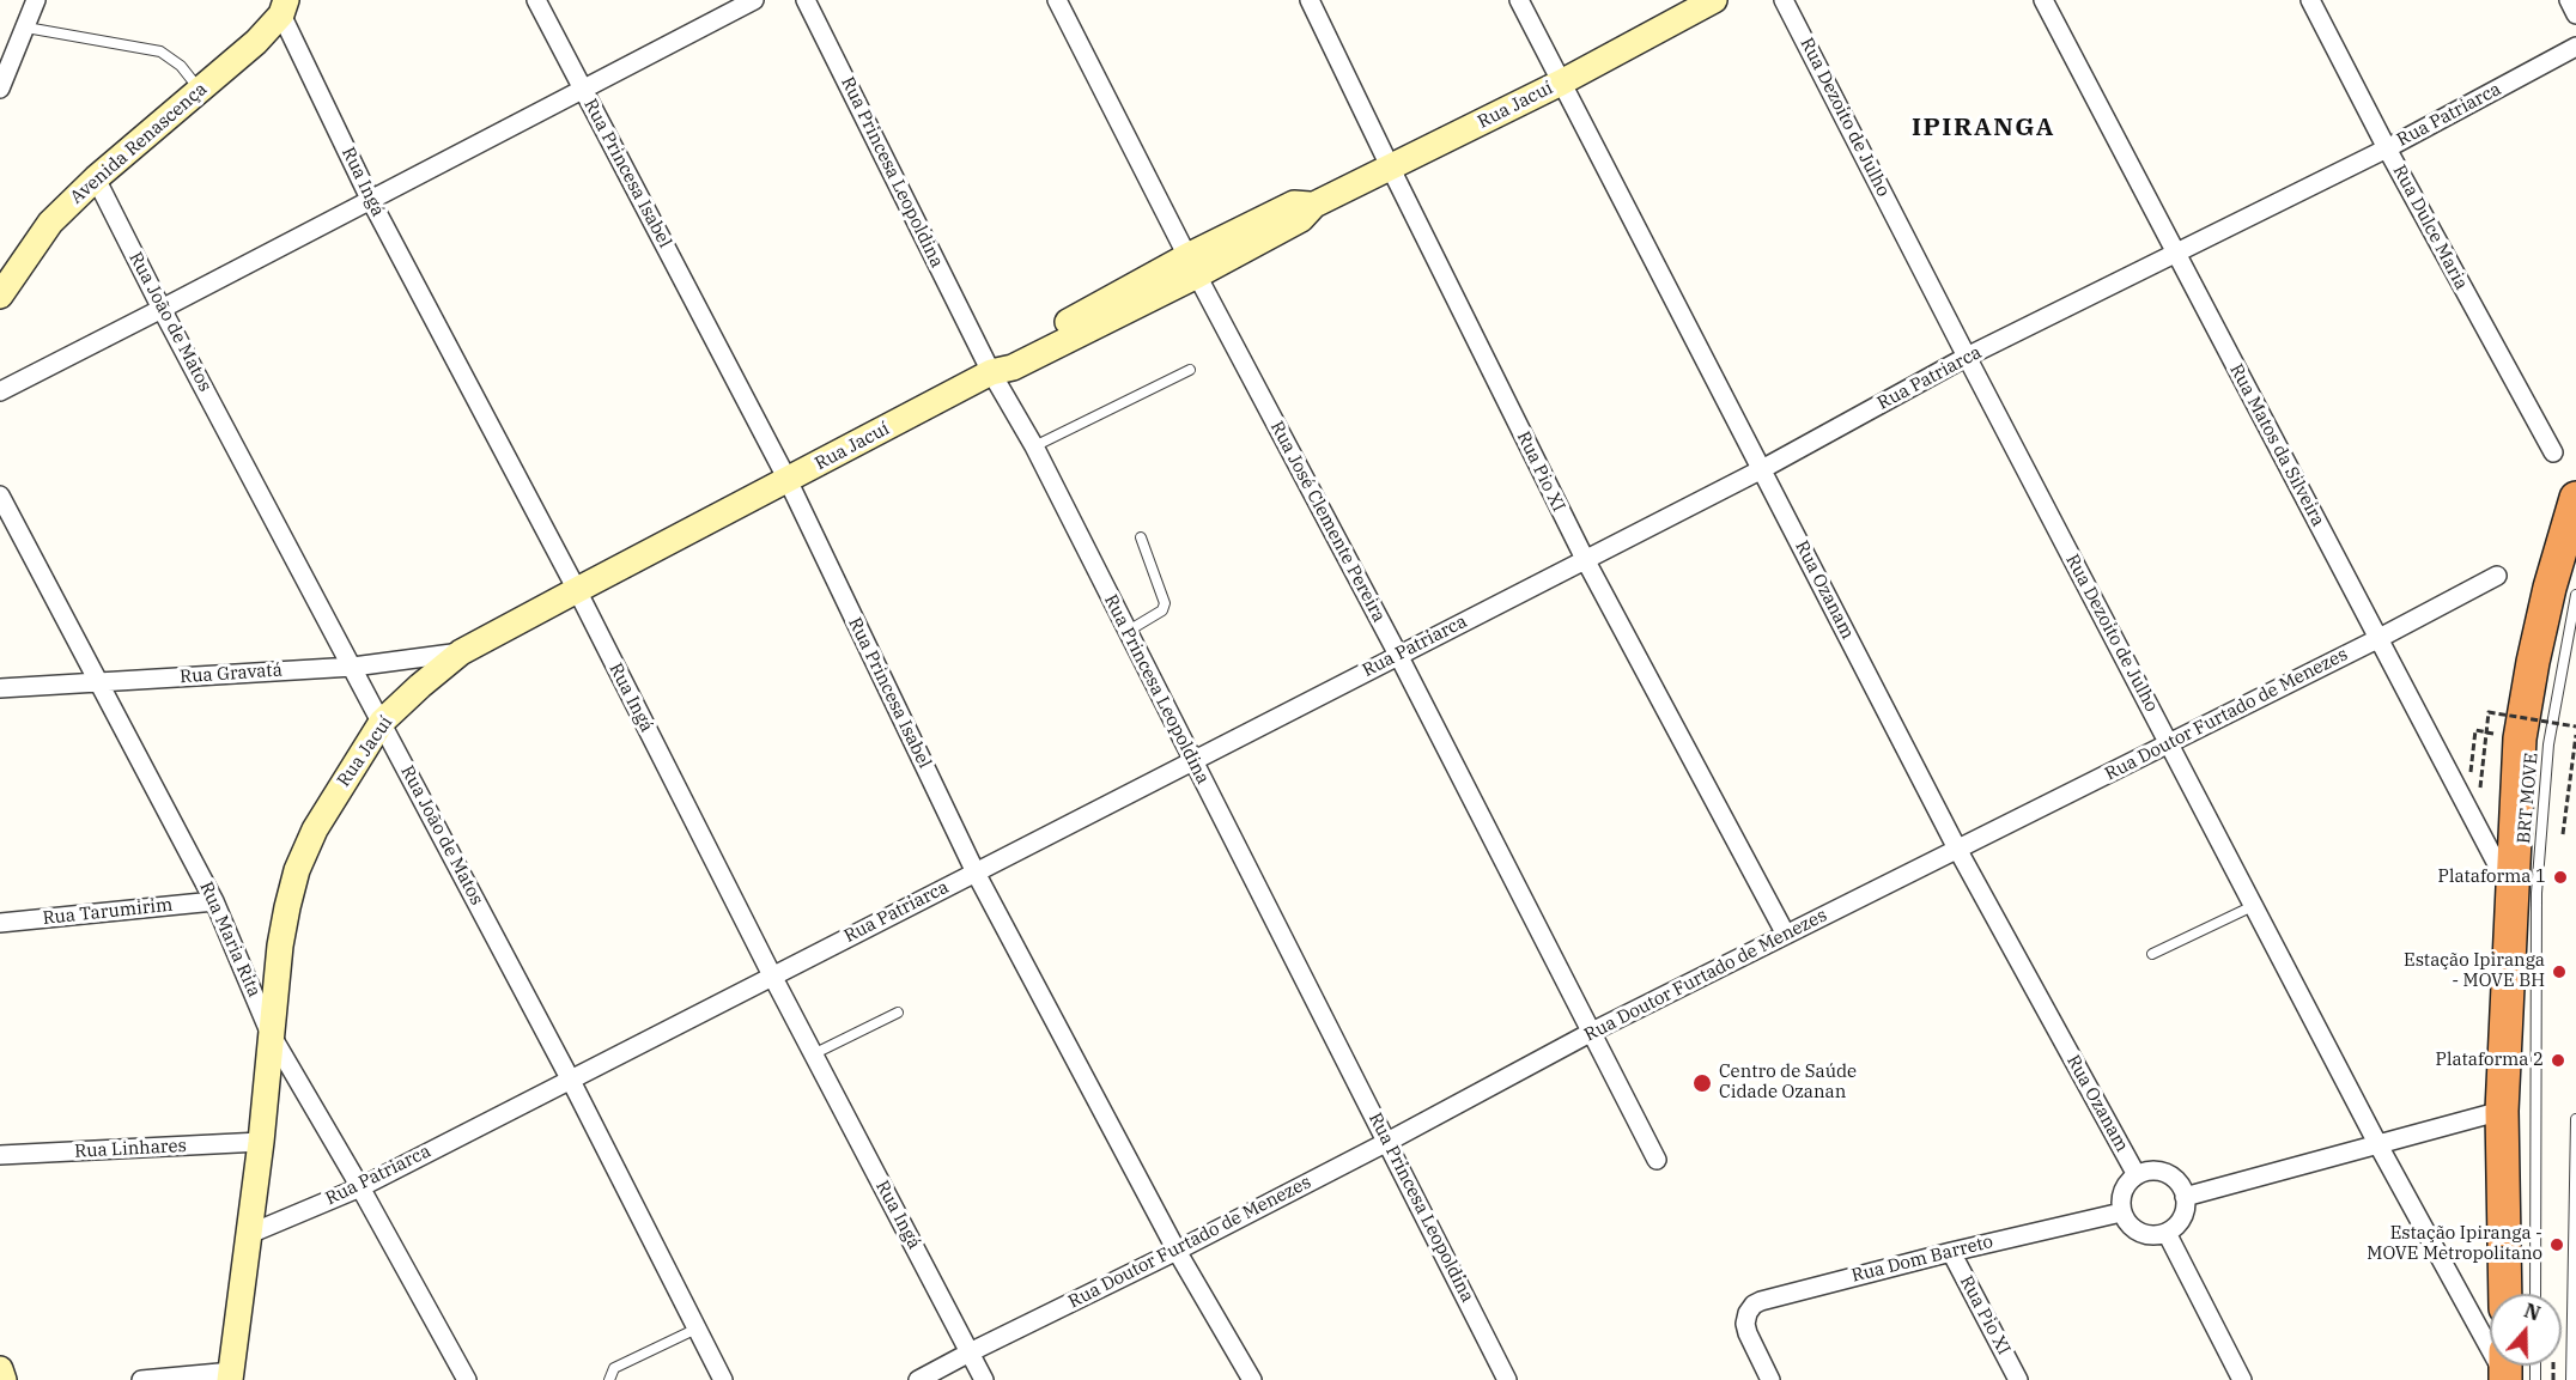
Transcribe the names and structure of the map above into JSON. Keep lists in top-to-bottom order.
{
  "streets": {
    "main road": ["Rua Jacuí", "Avenida Renascença"],
    "street": [
      "Rua Patriarca",
      "Rua Dezoito de Julho",
      "Rua Princesa Leopoldina",
      "Rua Princesa Isabel",
      "Rua Ingá",
      "Rua Dulce Maria",
      "Rua João de Matos",
      "Rua Matos da Silveira",
      "Rua Pio XI",
      "Rua José Clemente Pereira",
      "Rua Ozanam",
      "Rua Gravatá",
      "Rua Doutor Furtado de Menezes",
      "Rua Tarumirim",
      "Rua Maria Rita",
      "Rua Linhares",
      "Rua Dom Barreto"
    ],
    "lane": ["BRT MOVE"]
  },
  "crossings": [
    ["Rua Jacuí", "Rua Patriarca"],
    ["Rua Jacuí", "Rua Princesa Leopoldina"],
    ["Rua Jacuí", "Rua Princesa Isabel"],
    ["Rua Jacuí", "Rua Ingá"],
    ["Rua Jacuí", "Rua João de Matos"],
    ["Rua Jacuí", "Rua Pio XI"],
    ["Rua Jacuí", "Rua José Clemente Pereira"],
    ["Rua Jacuí", "Rua Ozanam"],
    ["Rua Jacuí", "Rua Gravatá"],
    ["Rua Jacuí", "Rua Maria Rita"],
    ["Rua Jacuí", "Rua Linhares"],
    ["Rua Patriarca", "Rua Dezoito de Julho"],
    ["Rua Patriarca", "Rua Princesa Leopoldina"],
    ["Rua Patriarca", "Rua Princesa Isabel"],
    ["Rua Patriarca", "Rua Ingá"],
    ["Rua Patriarca", "Rua Dulce Maria"],
    ["Rua Patriarca", "Rua João de Matos"],
    ["Rua Patriarca", "Rua Matos da Silveira"],
    ["Rua Patriarca", "Rua Pio XI"],
    ["Rua Patriarca", "Rua José Clemente Pereira"],
    ["Rua Patriarca", "Rua Ozanam"],
    ["Rua Patriarca", "Rua Maria Rita"],
    ["Rua Dezoito de Julho", "Rua Doutor Furtado de Menezes"],
    ["Avenida Renascença", "Rua Ingá"],
    ["Avenida Renascença", "Rua João de Matos"],
    ["Rua Princesa Leopoldina", "Rua Doutor Furtado de Menezes"],
    ["Rua Princesa Isabel", "Rua Doutor Furtado de Menezes"],
    ["Rua Ingá", "Rua Doutor Furtado de Menezes"],
    ["Rua João de Matos", "Rua Gravatá"],
    ["Rua Matos da Silveira", "Rua Doutor Furtado de Menezes"],
    ["Rua Pio XI", "Rua Doutor Furtado de Menezes"],
    ["Rua Pio XI", "Rua Dom Barreto"],
    ["Rua José Clemente Pereira", "Rua Doutor Furtado de Menezes"],
    ["Rua Ozanam", "Rua Doutor Furtado de Menezes"],
    ["Rua Ozanam", "Rua Dom Barreto"],
    ["Rua Gravatá", "Rua Maria Rita"],
    ["Rua Tarumirim", "Rua Maria Rita"]
  ],
  "districts": ["IPIRANGA"],
  "places": [
    "Plataforma 1",
    "Estação Ipiranga - MOVE BH",
    "Plataforma 2",
    "Centro de Saúde Cidade Ozanan",
    "Estação Ipiranga - MOVE Metropolitano"
  ],
  "north": "top"
}
